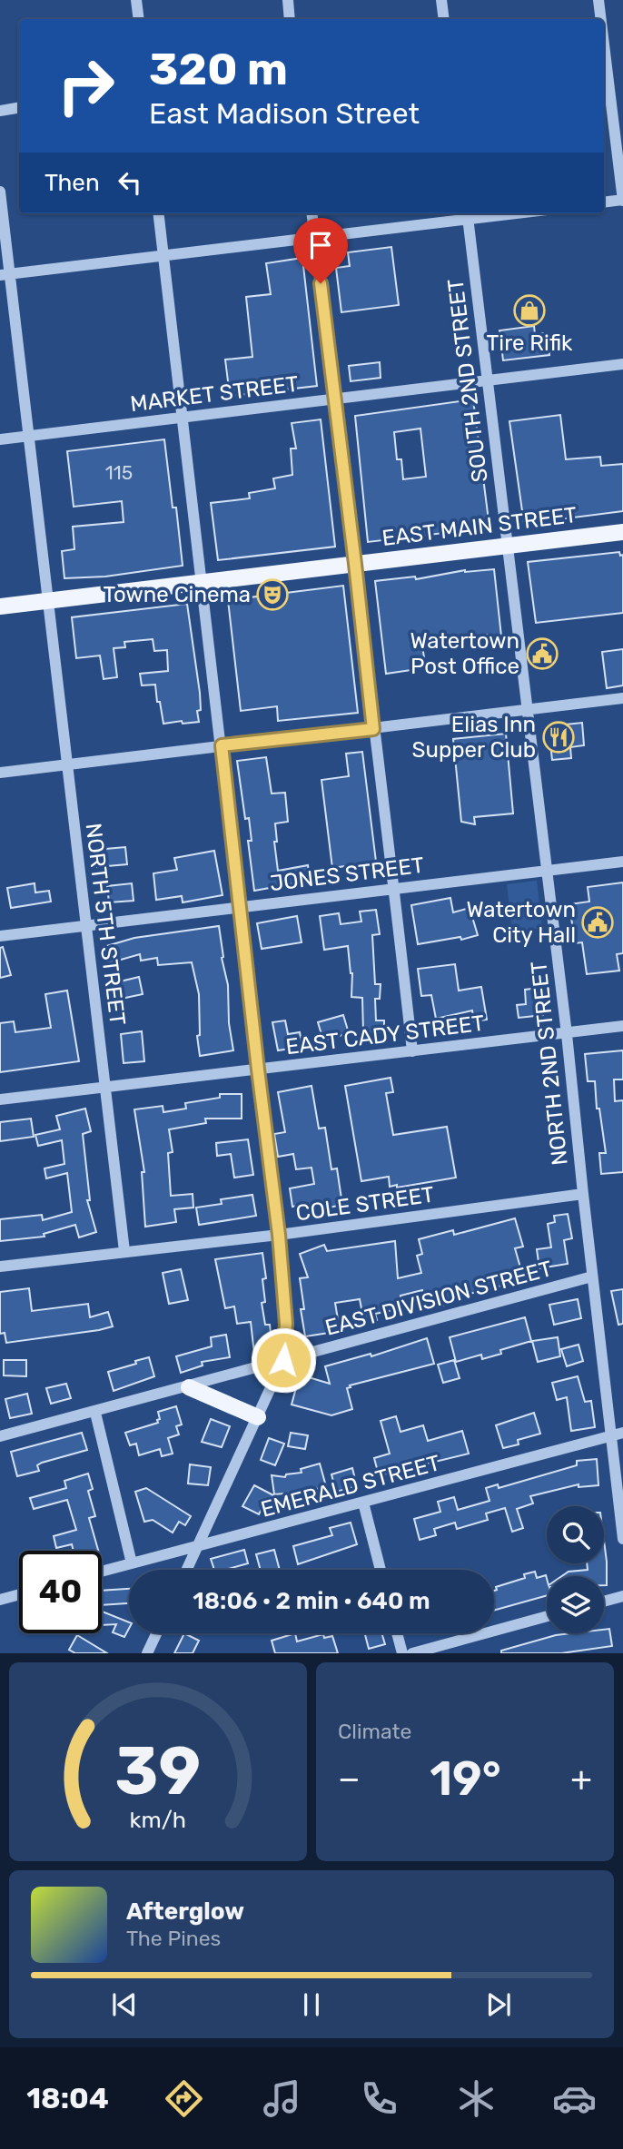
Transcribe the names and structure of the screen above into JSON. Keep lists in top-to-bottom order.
{
  "streets": {
    "main road": ["EAST MAIN STREET"],
    "street": [
      "SOUTH 2ND STREET",
      "MARKET STREET",
      "JONES STREET",
      "NORTH 5TH STREET",
      "EAST CADY STREET",
      "NORTH 2ND STREET",
      "COLE STREET",
      "EAST DIVISION STREET",
      "EMERALD STREET"
    ]
  },
  "crossings": [
    ["SOUTH 2ND STREET", "MARKET STREET"],
    ["SOUTH 2ND STREET", "EAST MAIN STREET"],
    ["SOUTH 2ND STREET", "NORTH 2ND STREET"],
    ["MARKET STREET", "NORTH 5TH STREET"],
    ["EAST MAIN STREET", "NORTH 5TH STREET"],
    ["EAST MAIN STREET", "NORTH 2ND STREET"],
    ["JONES STREET", "NORTH 5TH STREET"],
    ["JONES STREET", "NORTH 2ND STREET"],
    ["NORTH 5TH STREET", "EAST CADY STREET"],
    ["NORTH 5TH STREET", "COLE STREET"],
    ["EAST CADY STREET", "NORTH 2ND STREET"],
    ["NORTH 2ND STREET", "COLE STREET"],
    ["NORTH 2ND STREET", "EAST DIVISION STREET"],
    ["NORTH 2ND STREET", "EMERALD STREET"]
  ],
  "places": {
    "shop": ["Tire Rifik"],
    "theatre": ["Towne Cinema"],
    "public building": ["Watertown Post Office", "Watertown City Hall"],
    "restaurant": ["Elias Inn Supper Club"]
  },
  "house_numbers": ["115"],
  "page": {
    "turn": ["320 m", "East Madison Street"],
    "then": "Then",
    "limit": "40",
    "trip": "18:06 · 2 min · 640 m",
    "tile": "Climate",
    "heat": ["−", "19°", "+"],
    "song": ["Afterglow", "The Pines"],
    "tabs": "18:04",
    "gauge": ["39", "km/h"]
  }
}
